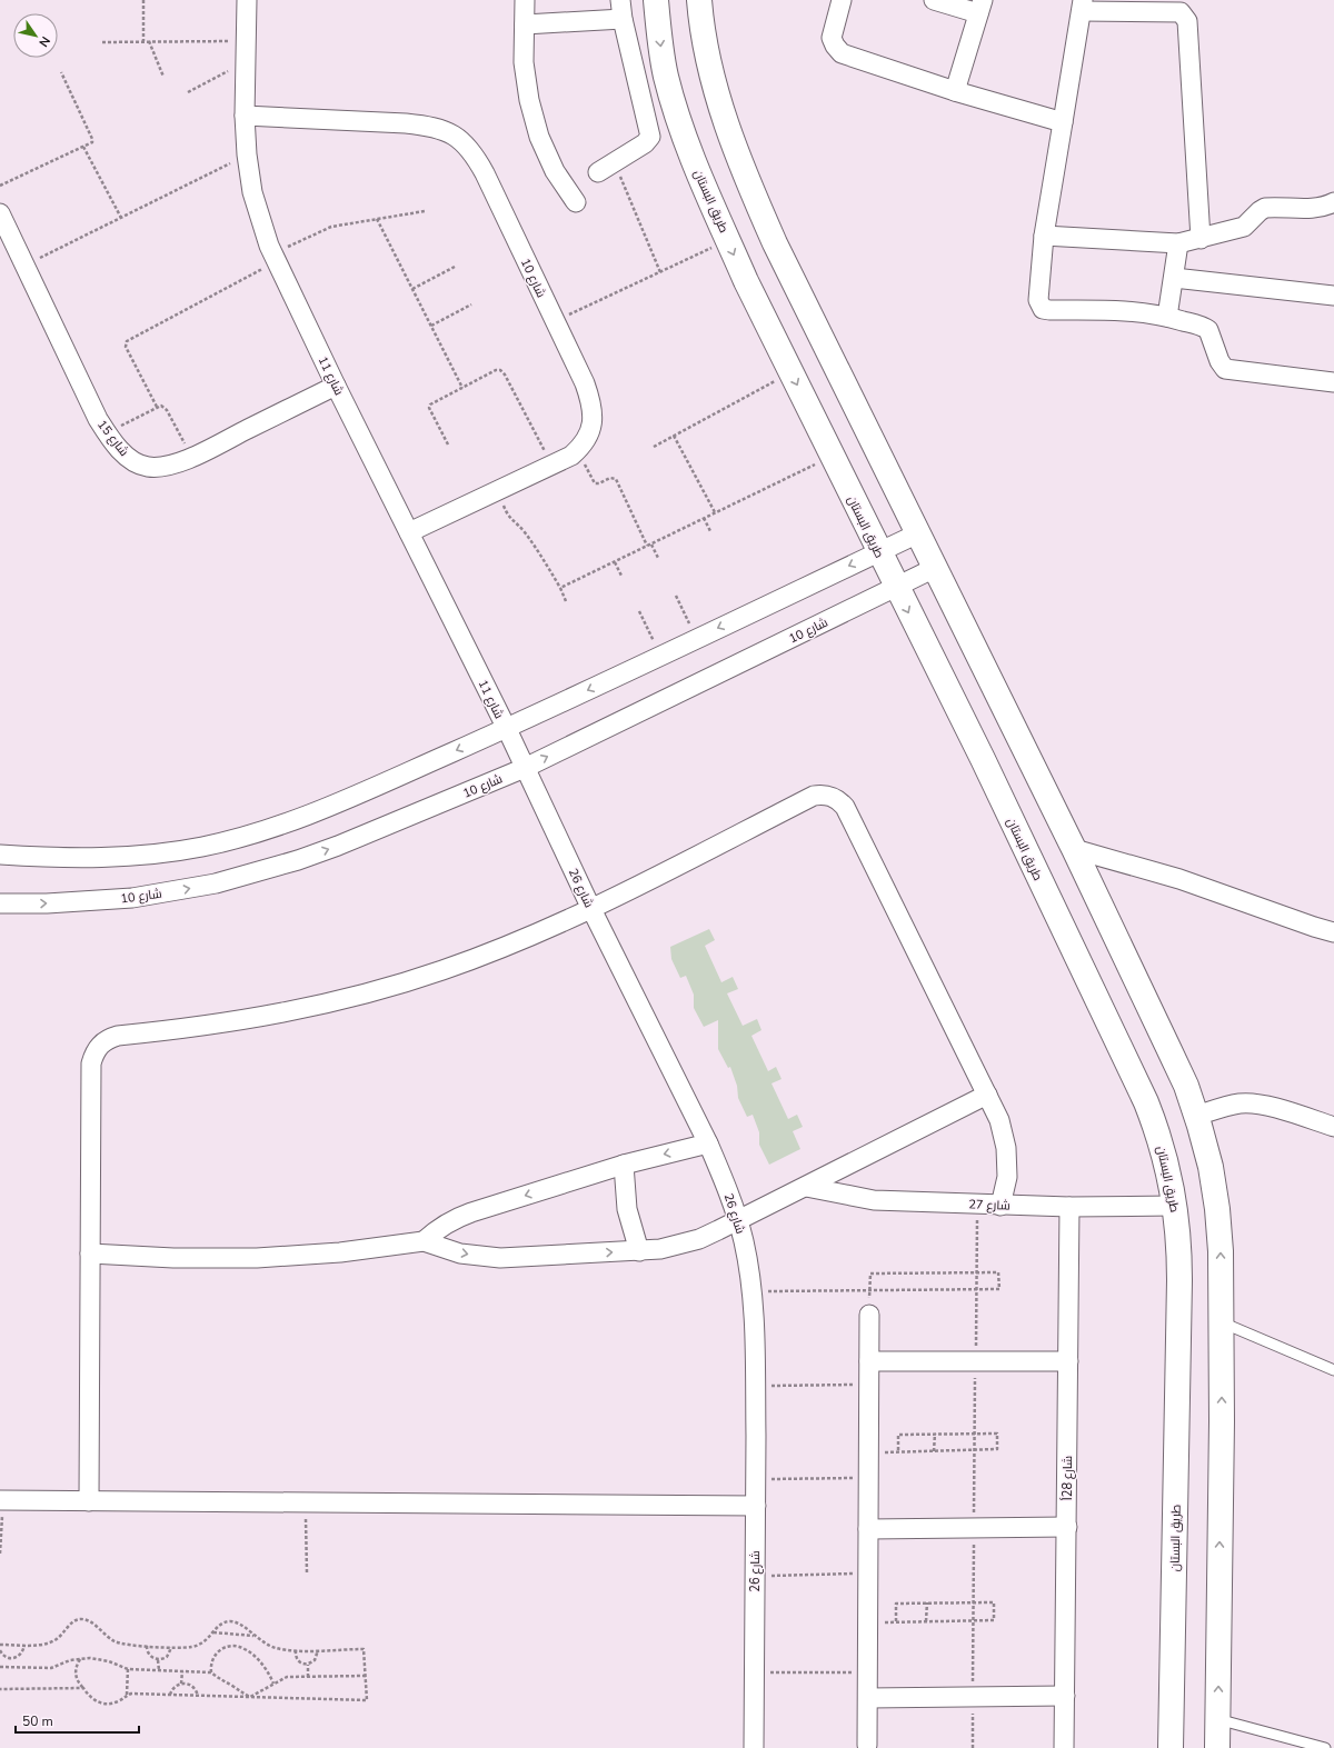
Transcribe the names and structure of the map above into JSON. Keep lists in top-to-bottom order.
{
  "streets": {
    "main road": ["طريق البستان"],
    "street": [
      "شارع 10",
      "شارع 11",
      "شارع 15",
      "شارع 26",
      "شارع 27",
      "شارع 28أ"
    ]
  },
  "crossings": [
    ["طريق البستان", "شارع 10"],
    ["طريق البستان", "شارع 27"],
    ["شارع 10", "شارع 11"],
    ["شارع 10", "شارع 26"],
    ["شارع 11", "شارع 15"],
    ["شارع 11", "شارع 26"],
    ["شارع 27", "شارع 28أ"]
  ],
  "scale_bar": "50 m",
  "north": "bottom right"
}
